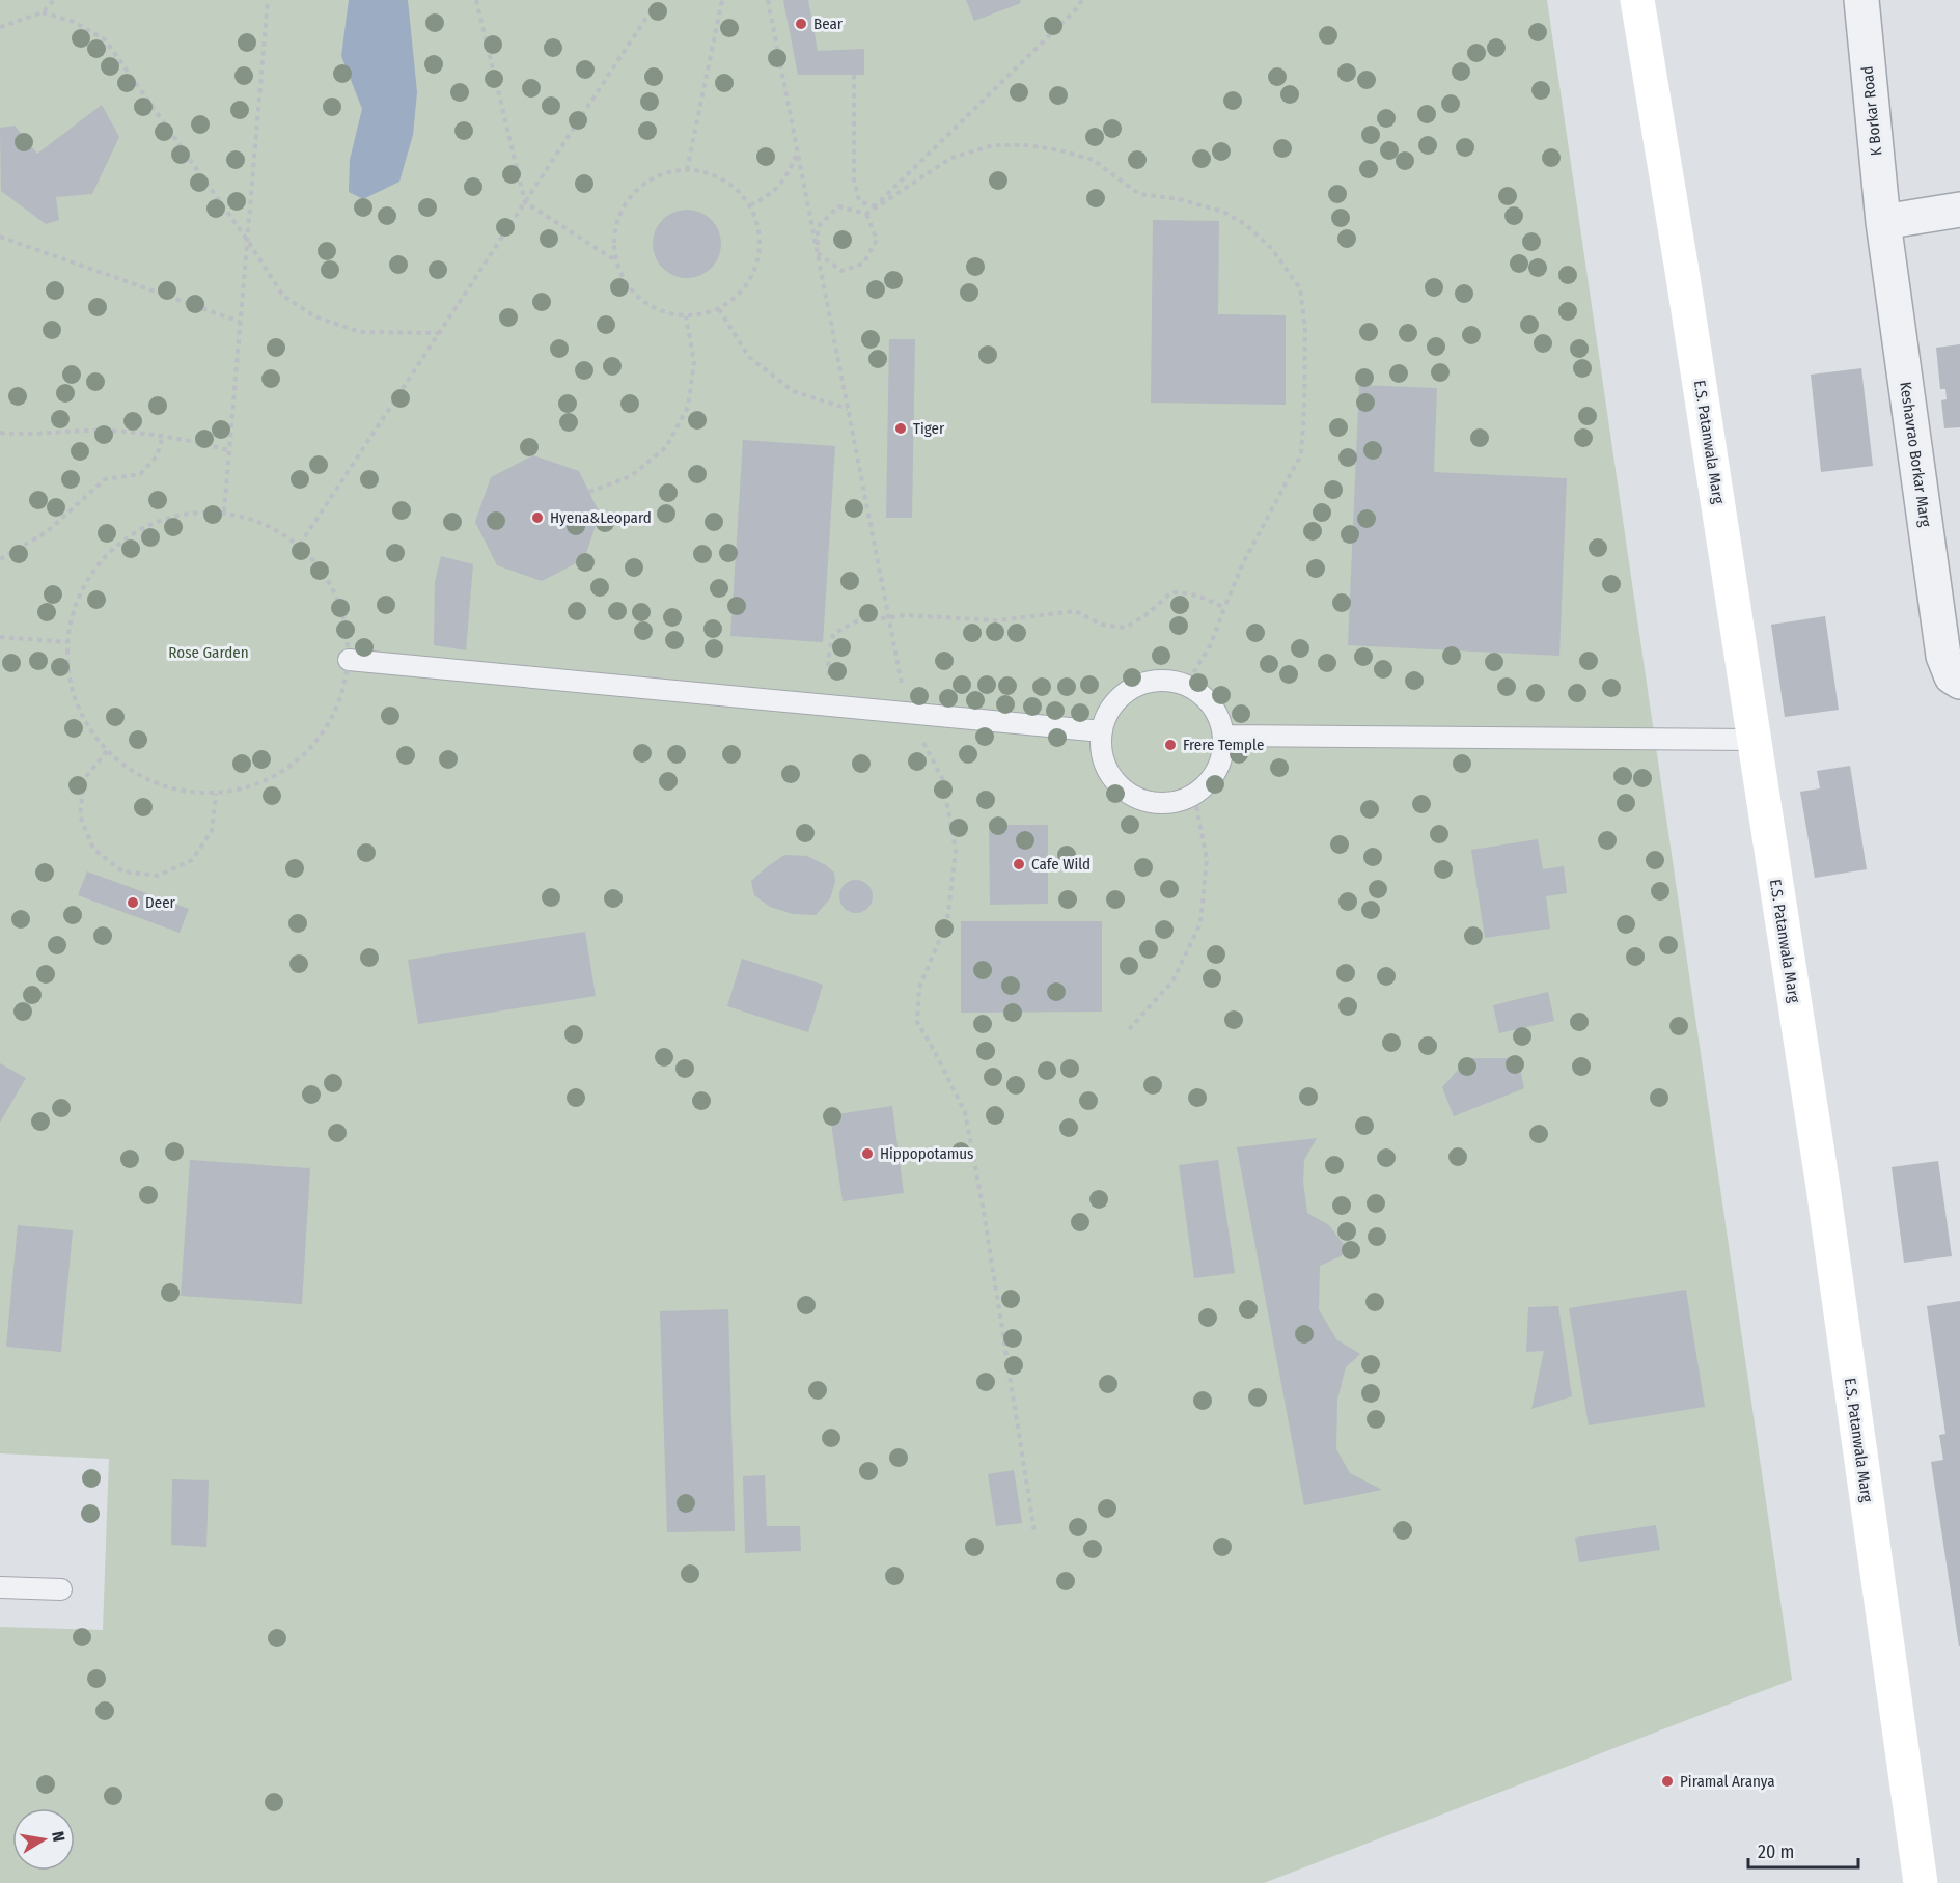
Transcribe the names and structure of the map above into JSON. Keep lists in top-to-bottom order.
{
  "streets": {
    "street": ["K Borkar Road", "E.S. Patanwala Marg", "Keshavrao Borkar Marg"]
  },
  "crossings": [
    ["K Borkar Road", "Keshavrao Borkar Marg"]
  ],
  "parks": ["Rose Garden"],
  "places": [
    "Bear",
    "Tiger",
    "Hyena&Leopard",
    "Frere Temple",
    "Cafe Wild",
    "Deer",
    "Hippopotamus",
    "Piramal Aranya"
  ],
  "scale_bar": "20 m",
  "north": "right"
}
